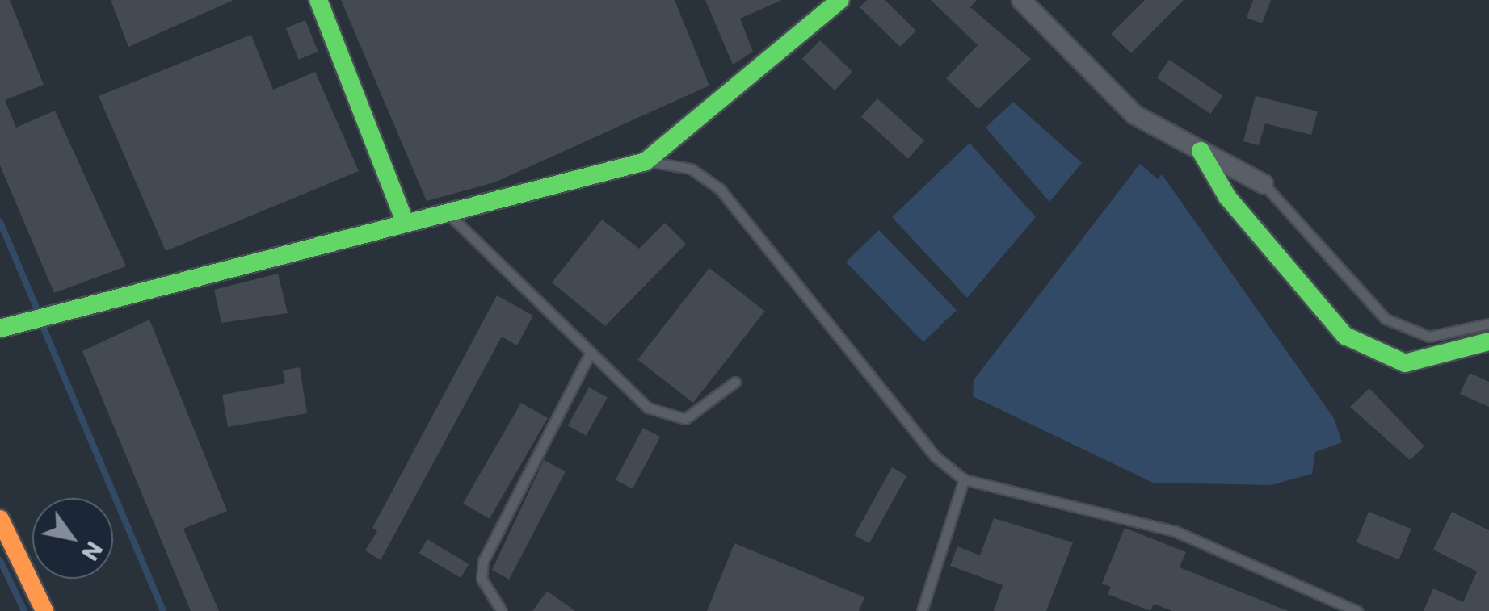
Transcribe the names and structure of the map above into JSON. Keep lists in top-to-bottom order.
{
  "north": "bottom right"
}
